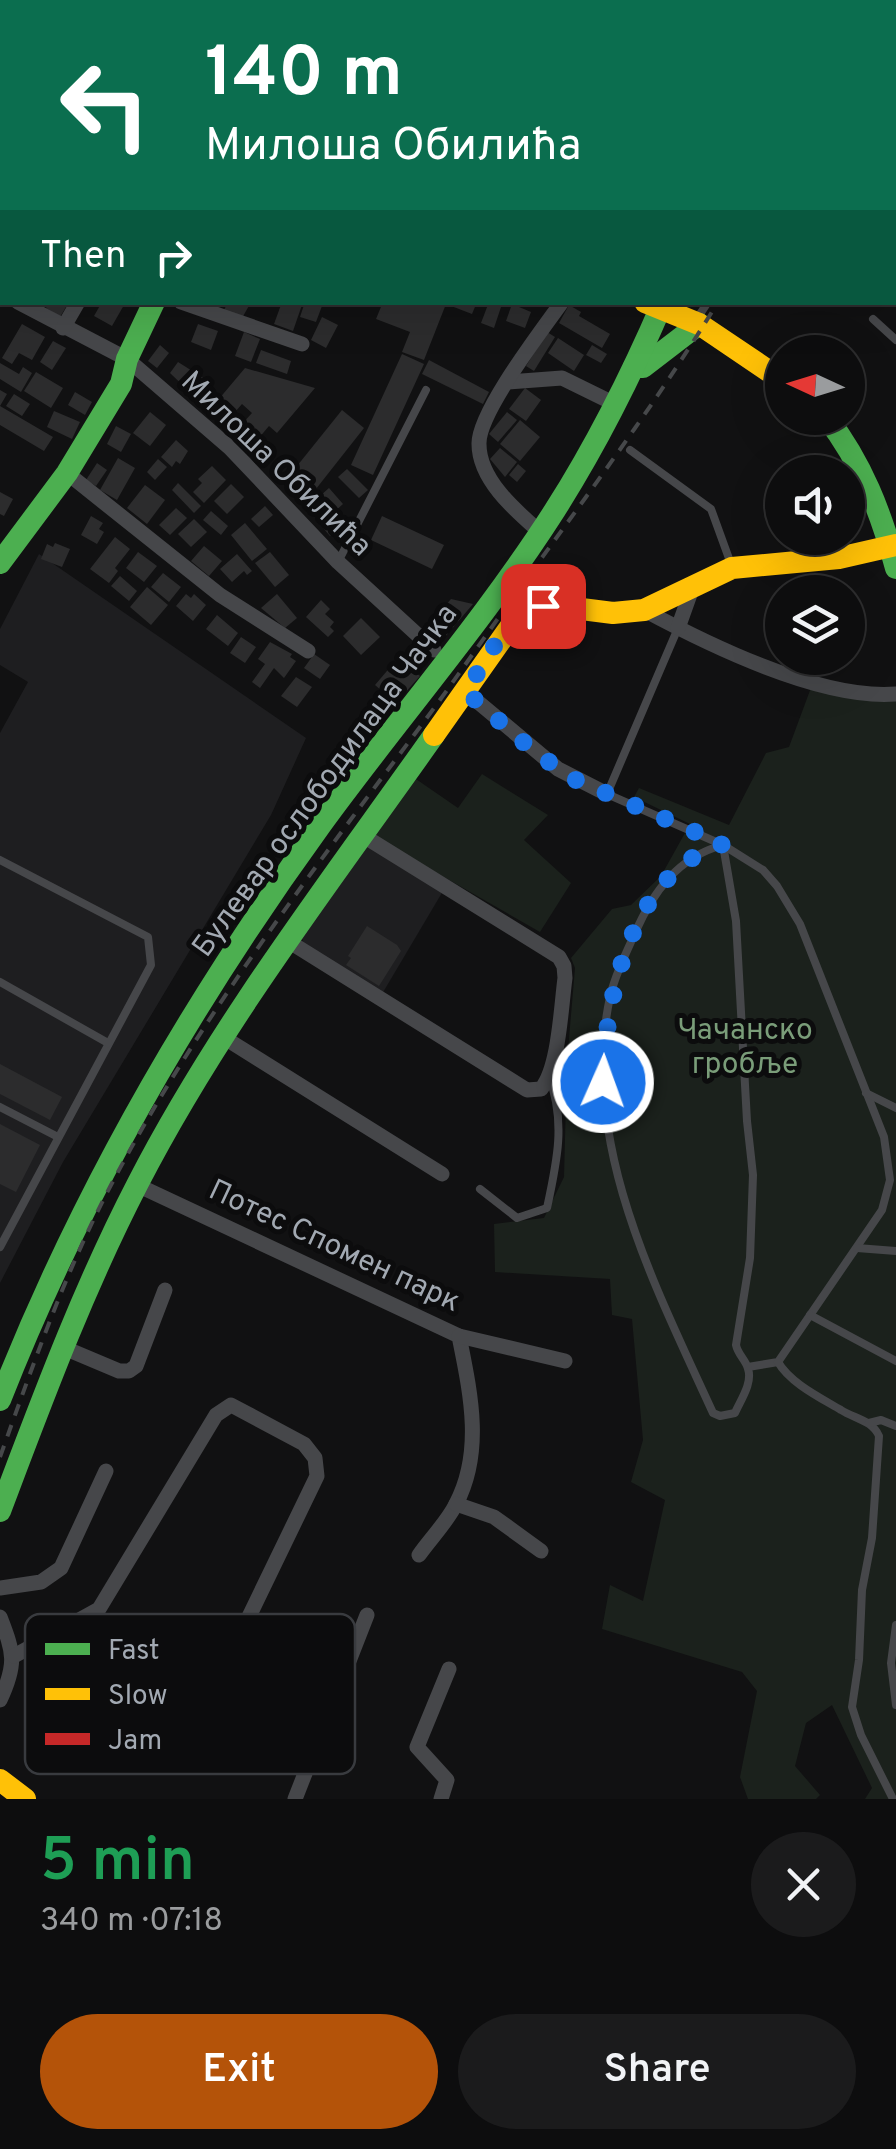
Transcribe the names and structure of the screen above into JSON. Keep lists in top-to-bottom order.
{
  "streets": {
    "street": ["Милоша Обилића", "Булевар ослободилаца Чачка", "Потес Спомен парк"]
  },
  "parks": ["Чачанско гробље"],
  "legend": ["Fast", "Slow", "Jam"],
  "north": "left",
  "page": {
    "turn": ["140 m", "Милоша Обилића"],
    "then": "Then",
    "heading": ["5 min", "340 m · 07:18"],
    "buttons": ["Exit", "Share"]
  }
}
